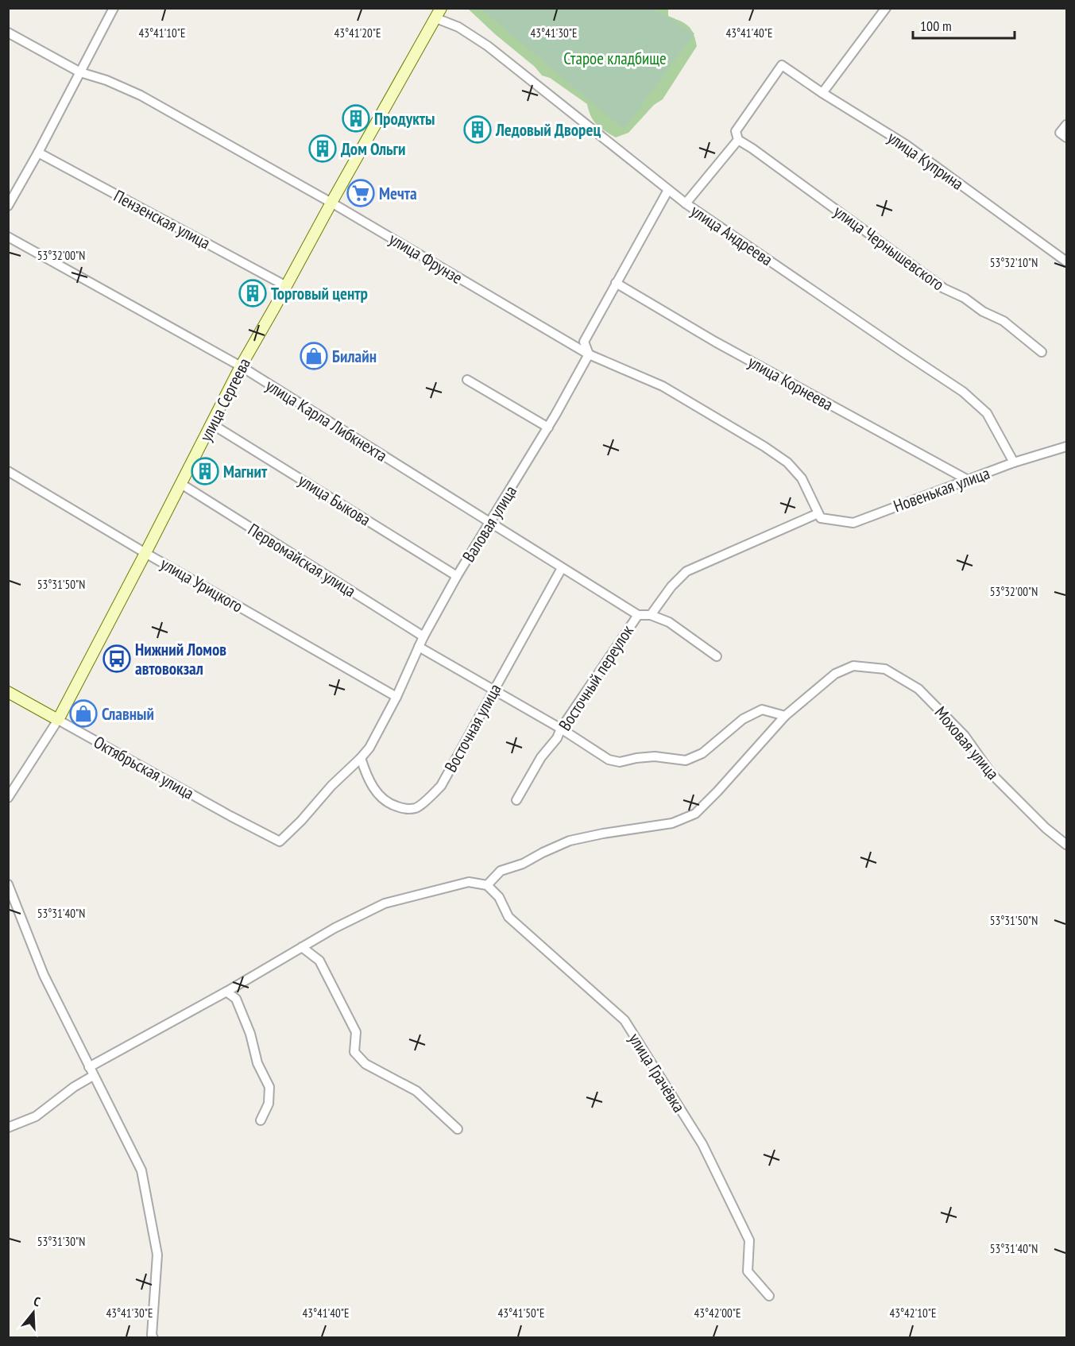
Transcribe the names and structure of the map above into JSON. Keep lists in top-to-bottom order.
{
  "streets": {
    "main road": ["улица Сергеева", "Октябрьская улица"],
    "street": [
      "улица Куприна",
      "Пензенская улица",
      "улица Андреева",
      "улица Чернышевского",
      "улица Фрунзе",
      "улица Корнеева",
      "улица Карла Либкнехта",
      "Новенькая улица",
      "улица Быкова",
      "Валовая улица",
      "Первомайская улица",
      "улица Урицкого",
      "Восточный переулок",
      "Восточная улица",
      "Моховая улица",
      "улица Грачёвка"
    ]
  },
  "crossings": [
    ["улица Куприна", "улица Чернышевского"],
    ["Пензенская улица", "улица Сергеева"],
    ["улица Андреева", "улица Сергеева"],
    ["улица Андреева", "Новенькая улица"],
    ["улица Андреева", "Валовая улица"],
    ["улица Фрунзе", "улица Сергеева"],
    ["улица Фрунзе", "Новенькая улица"],
    ["улица Фрунзе", "Валовая улица"],
    ["улица Фрунзе", "Восточный переулок"],
    ["улица Корнеева", "Новенькая улица"],
    ["улица Корнеева", "Валовая улица"],
    ["улица Сергеева", "улица Карла Либкнехта"],
    ["улица Сергеева", "улица Быкова"],
    ["улица Сергеева", "Первомайская улица"],
    ["улица Сергеева", "улица Урицкого"],
    ["улица Сергеева", "Октябрьская улица"],
    ["улица Карла Либкнехта", "Валовая улица"],
    ["улица Карла Либкнехта", "Восточный переулок"],
    ["улица Карла Либкнехта", "Восточная улица"],
    ["Новенькая улица", "Восточный переулок"],
    ["улица Быкова", "Валовая улица"],
    ["Валовая улица", "Первомайская улица"],
    ["Валовая улица", "улица Урицкого"],
    ["Валовая улица", "Восточная улица"],
    ["Валовая улица", "Октябрьская улица"],
    ["Моховая улица", "улица Грачёвка"]
  ],
  "parks": ["Старое кладбище"],
  "places": {
    "building": [
      "Продукты",
      "Ледовый Дворец",
      "Дом Ольги",
      "Торговый центр",
      "Магнит"
    ],
    "supermarket": ["Мечта"],
    "shop": ["Билайн", "Славный"],
    "bus stop": ["Нижний Ломов автовокзал"]
  },
  "scale_bar": "100 m",
  "north": "top",
  "coordinates": [
    "43°41'10\"E",
    "43°41'20\"E",
    "43°41'30\"E",
    "43°41'40\"E",
    "53°32'00\"N",
    "53°32'10\"N",
    "53°31'50\"N",
    "53°31'40\"N",
    "53°31'30\"N",
    "43°41'50\"E",
    "43°42'00\"E",
    "43°42'10\"E"
  ]
}
